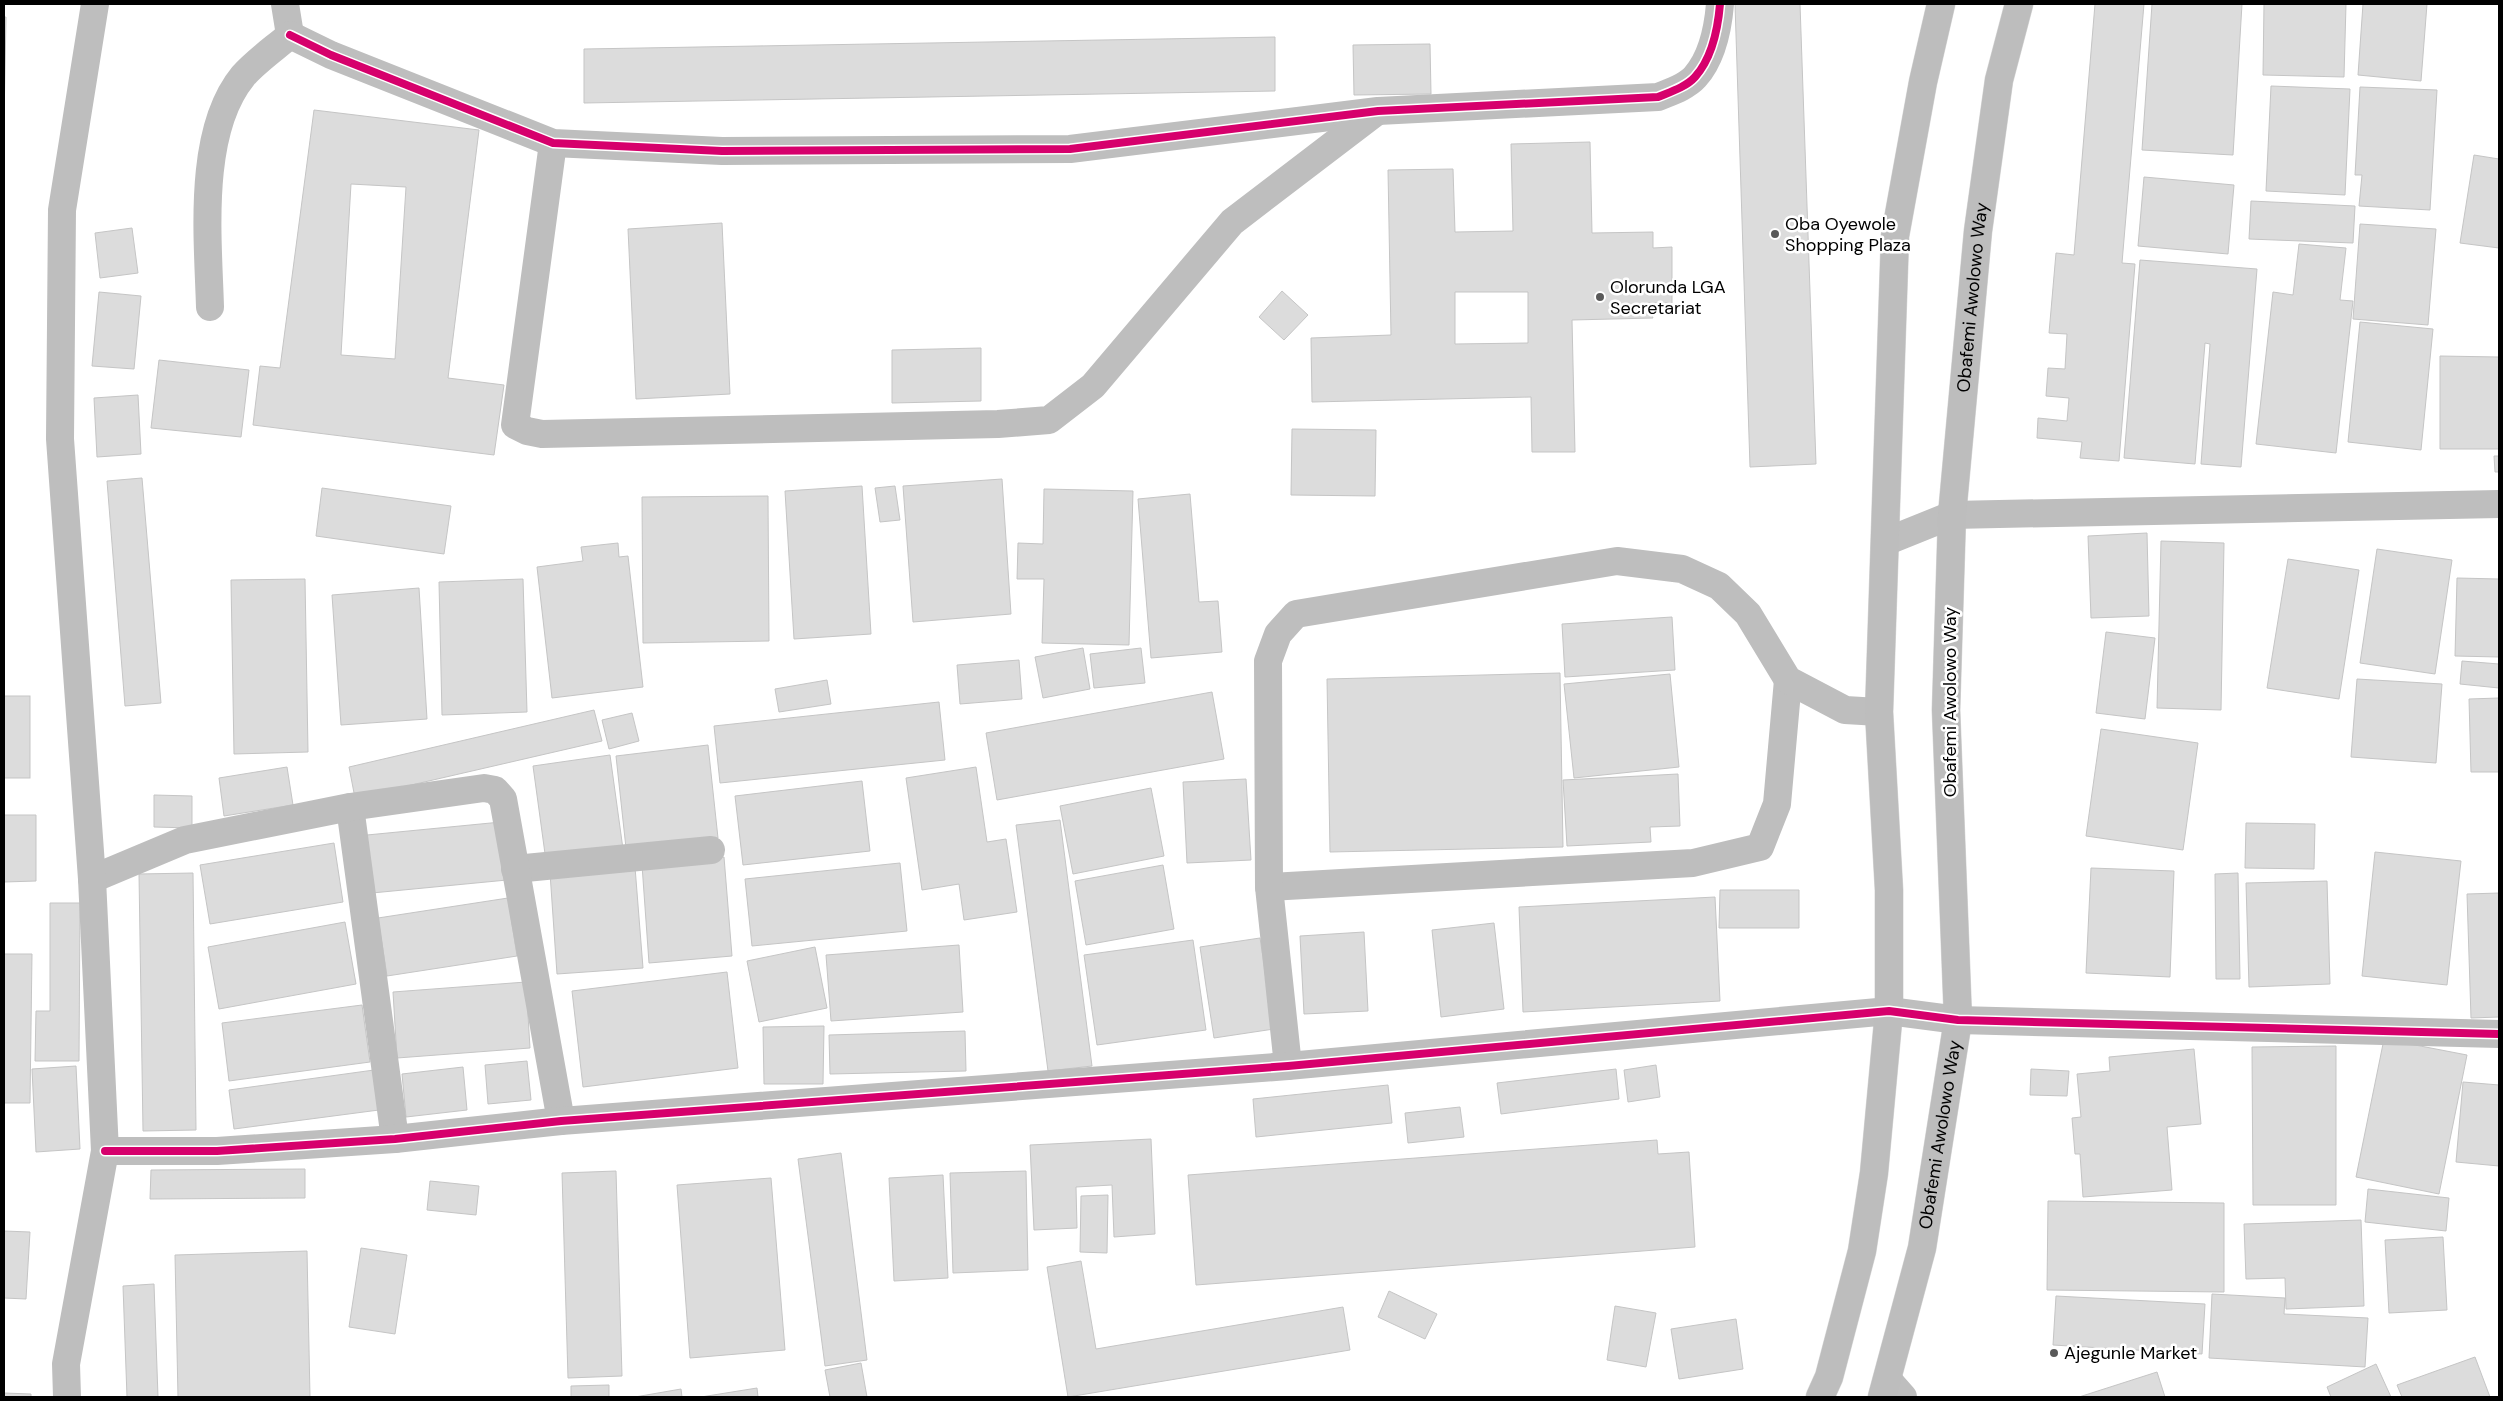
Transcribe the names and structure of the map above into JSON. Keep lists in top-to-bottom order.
{
  "streets": {
    "main road": ["Obafemi Awolowo Way"]
  },
  "places": ["Oba Oyewole Shopping Plaza", "Olorunda LGA Secretariat", "Ajegunle Market"]
}
